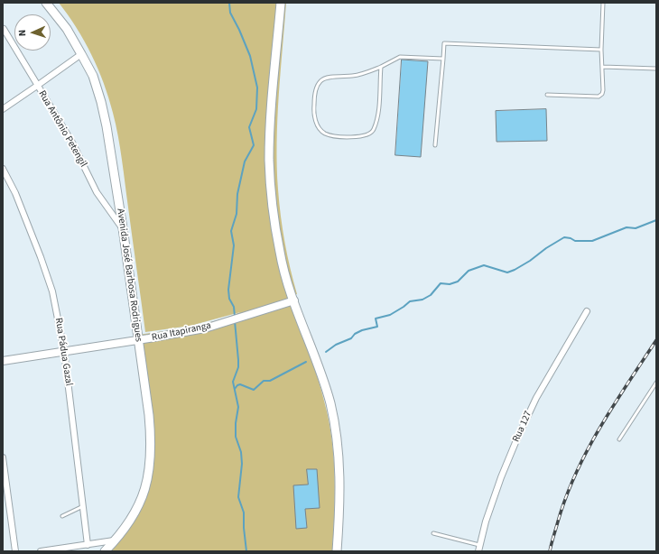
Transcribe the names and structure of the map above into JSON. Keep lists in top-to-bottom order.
{
  "streets": {
    "main road": ["Avenida José Barbosa Rodrigues"],
    "street": [
      "Rua Antônio Petengil",
      "Rua Itapiranga",
      "Rua Pádua Gazal",
      "Rua 127"
    ]
  },
  "crossings": [
    ["Rua Antônio Petengil", "Avenida José Barbosa Rodrigues"],
    ["Avenida José Barbosa Rodrigues", "Rua Itapiranga"],
    ["Rua Itapiranga", "Rua Pádua Gazal"]
  ],
  "north": "left"
}
